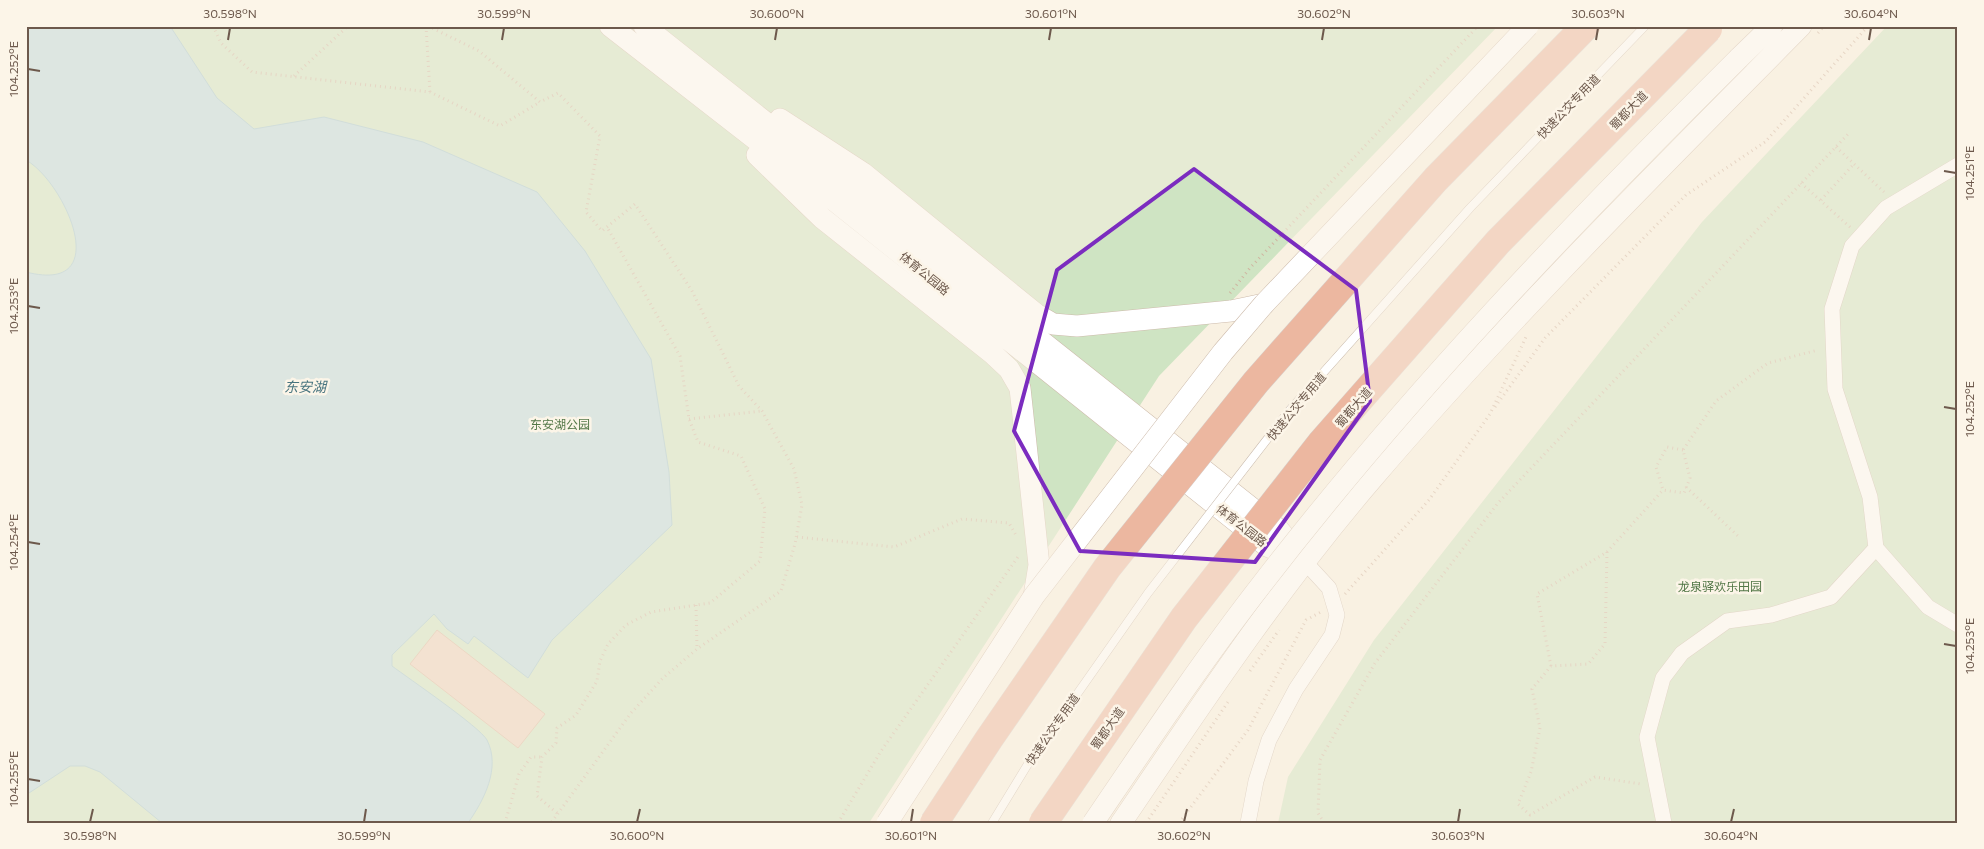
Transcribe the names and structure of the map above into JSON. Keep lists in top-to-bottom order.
{
  "streets": {
    "highway": ["蜀都大道"],
    "main road": ["体育公园路"],
    "lane": ["快速公交专用道"]
  },
  "water": ["东安湖"],
  "parks": ["东安湖公园", "龙泉驿欢乐田园"],
  "coordinates": [
    "30.598°N",
    "30.599°N",
    "30.600°N",
    "30.601°N",
    "30.602°N",
    "30.603°N",
    "30.604°N",
    "104.252°E",
    "104.251°E",
    "104.253°E",
    "104.254°E",
    "104.255°E"
  ]
}
